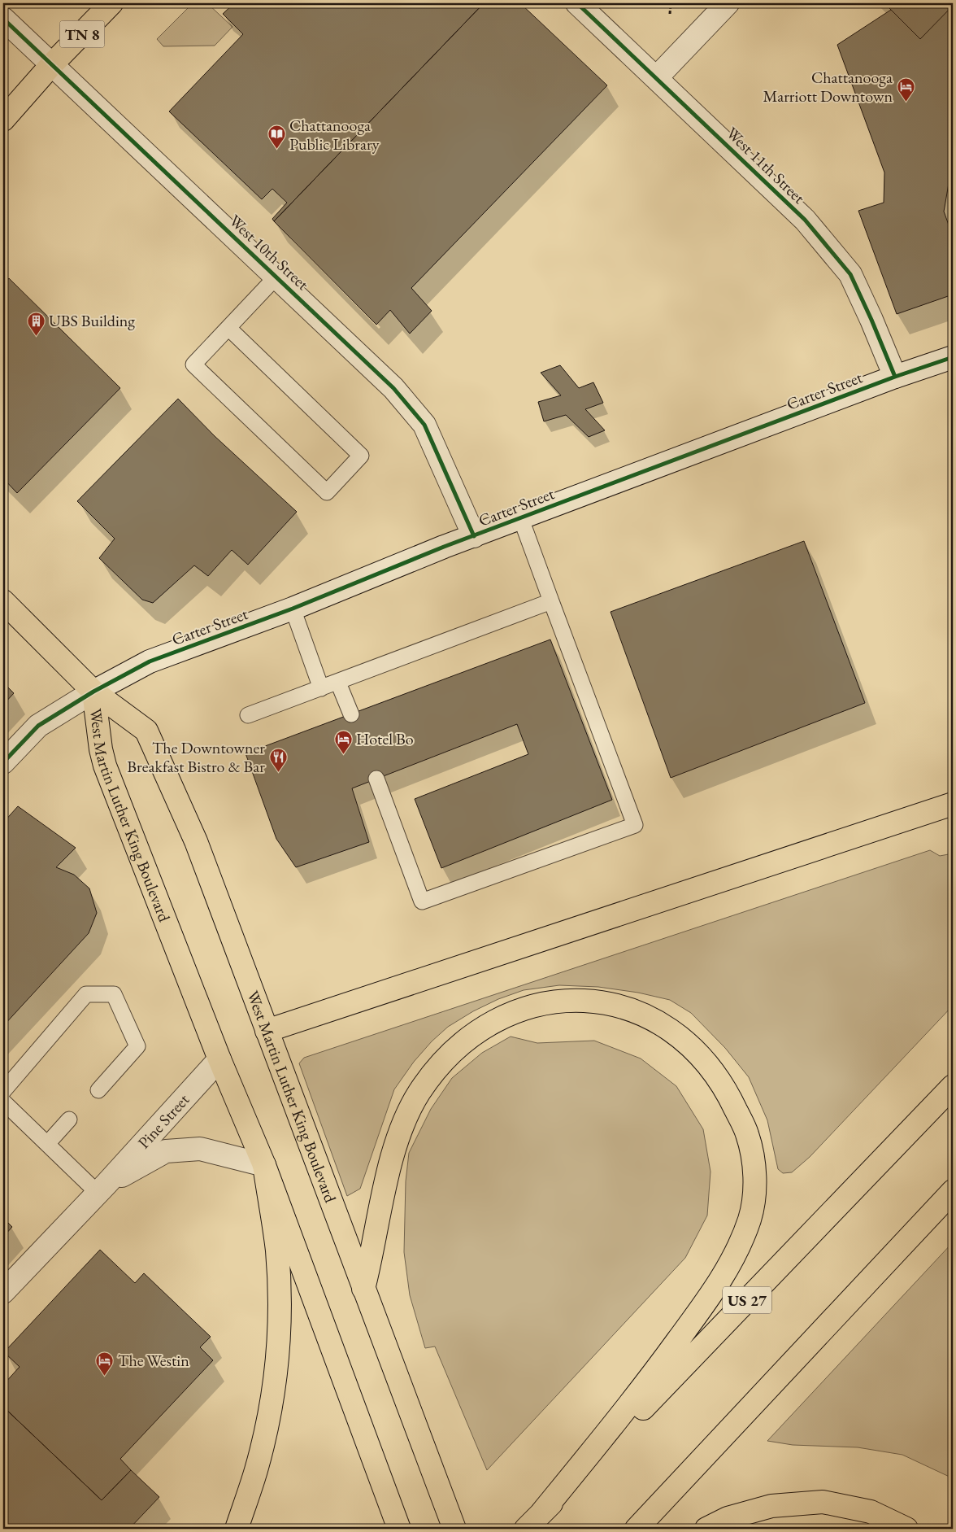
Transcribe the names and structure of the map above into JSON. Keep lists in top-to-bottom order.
{
  "streets": {
    "main road": ["TN 8", "West Martin Luther King Boulevard", "US 27"],
    "street": [
      "West 11th Street",
      "West 10th Street",
      "Carter Street",
      "Pine Street"
    ]
  },
  "crossings": [
    ["TN 8", "West 10th Street"],
    ["West 11th Street", "Carter Street"],
    ["West 10th Street", "Carter Street"],
    ["Carter Street", "West Martin Luther King Boulevard"],
    ["West Martin Luther King Boulevard", "Pine Street"]
  ],
  "places": {
    "hotel": ["Chattanooga Marriott Downtown", "Hotel Bo", "The Westin"],
    "library": ["Chattanooga Public Library"],
    "building": ["UBS Building"],
    "restaurant": ["The Downtowner Breakfast Bistro & Bar"]
  }
}
